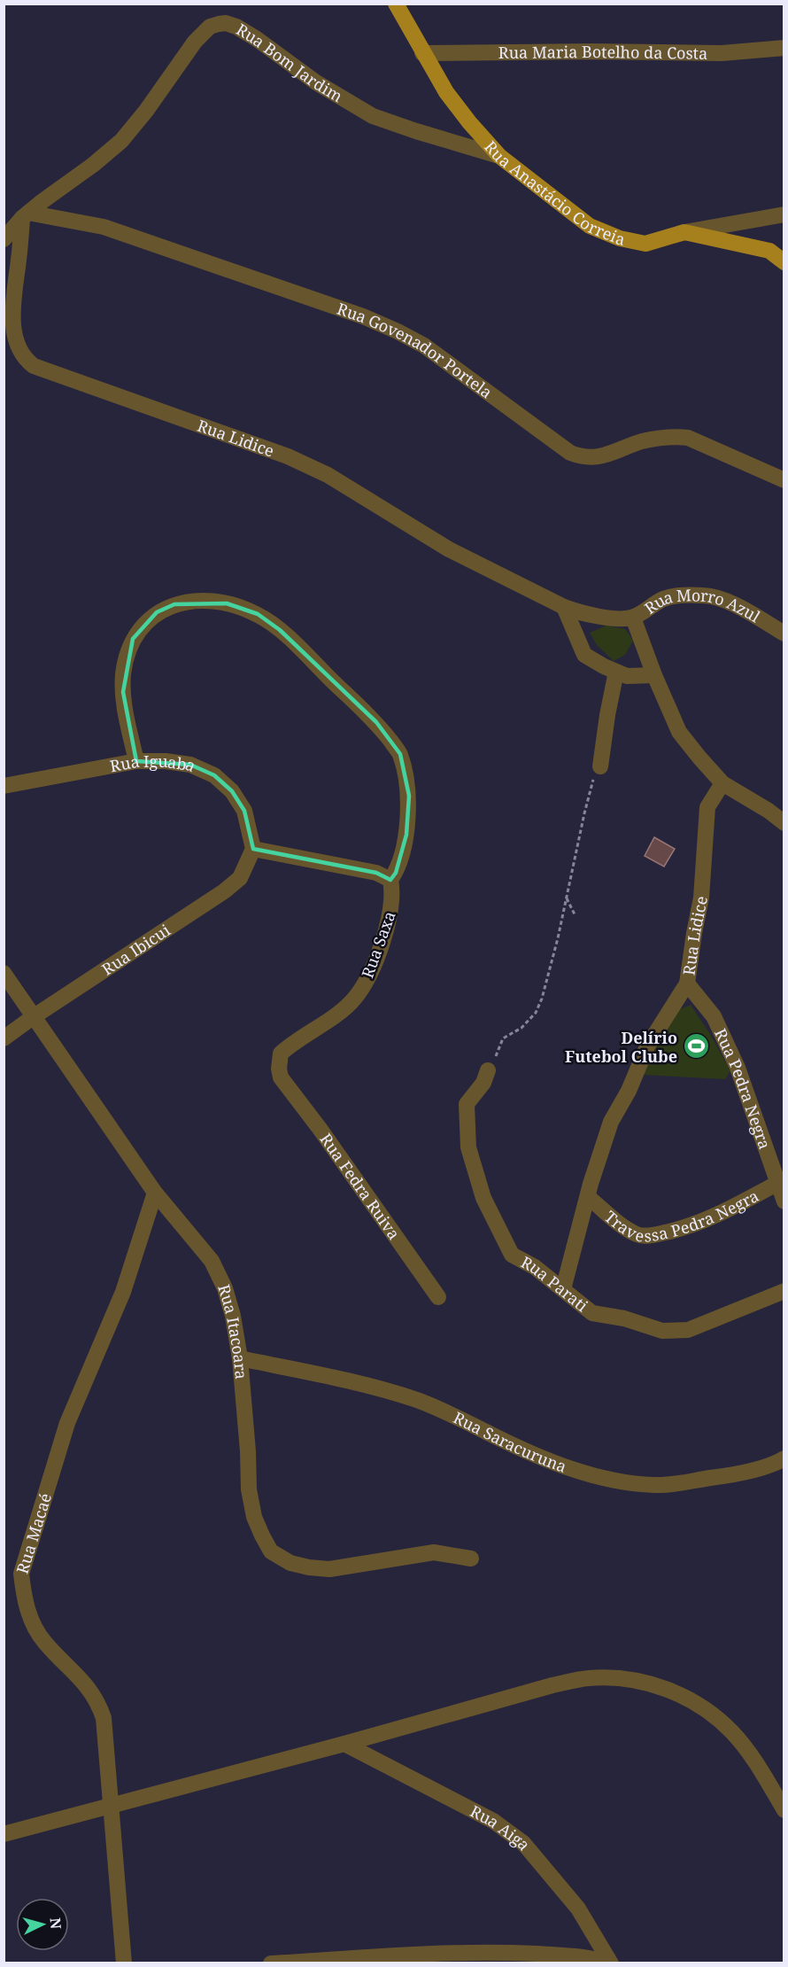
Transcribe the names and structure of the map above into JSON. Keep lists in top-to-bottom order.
{
  "streets": {
    "main road": ["Rua Anastácio Correia"],
    "street": [
      "Rua Maria Botelho da Costa",
      "Rua Bom Jardim",
      "Rua Govenador Portela",
      "Rua Lidice",
      "Rua Morro Azul",
      "Rua Iguaba",
      "Rua Saxa",
      "Rua Ibicui",
      "Rua Pedra Negra",
      "Rua Fedra Ruiva",
      "Travessa Pedra Negra",
      "Rua Parati",
      "Rua Itacoara",
      "Rua Saracuruna",
      "Rua Macaé",
      "Rua Aiga"
    ]
  },
  "crossings": [
    ["Rua Maria Botelho da Costa", "Rua Anastácio Correia"],
    ["Rua Bom Jardim", "Rua Anastácio Correia"],
    ["Rua Bom Jardim", "Rua Govenador Portela"],
    ["Rua Bom Jardim", "Rua Lidice"],
    ["Rua Govenador Portela", "Rua Lidice"],
    ["Rua Lidice", "Rua Morro Azul"],
    ["Rua Lidice", "Rua Pedra Negra"],
    ["Rua Lidice", "Travessa Pedra Negra"],
    ["Rua Lidice", "Rua Parati"],
    ["Rua Iguaba", "Rua Ibicui"],
    ["Rua Saxa", "Rua Fedra Ruiva"],
    ["Rua Ibicui", "Rua Itacoara"],
    ["Rua Pedra Negra", "Travessa Pedra Negra"],
    ["Rua Itacoara", "Rua Saracuruna"],
    ["Rua Itacoara", "Rua Macaé"]
  ],
  "places": {
    "sports": ["Delírio Futebol Clube"]
  },
  "north": "right"
}
